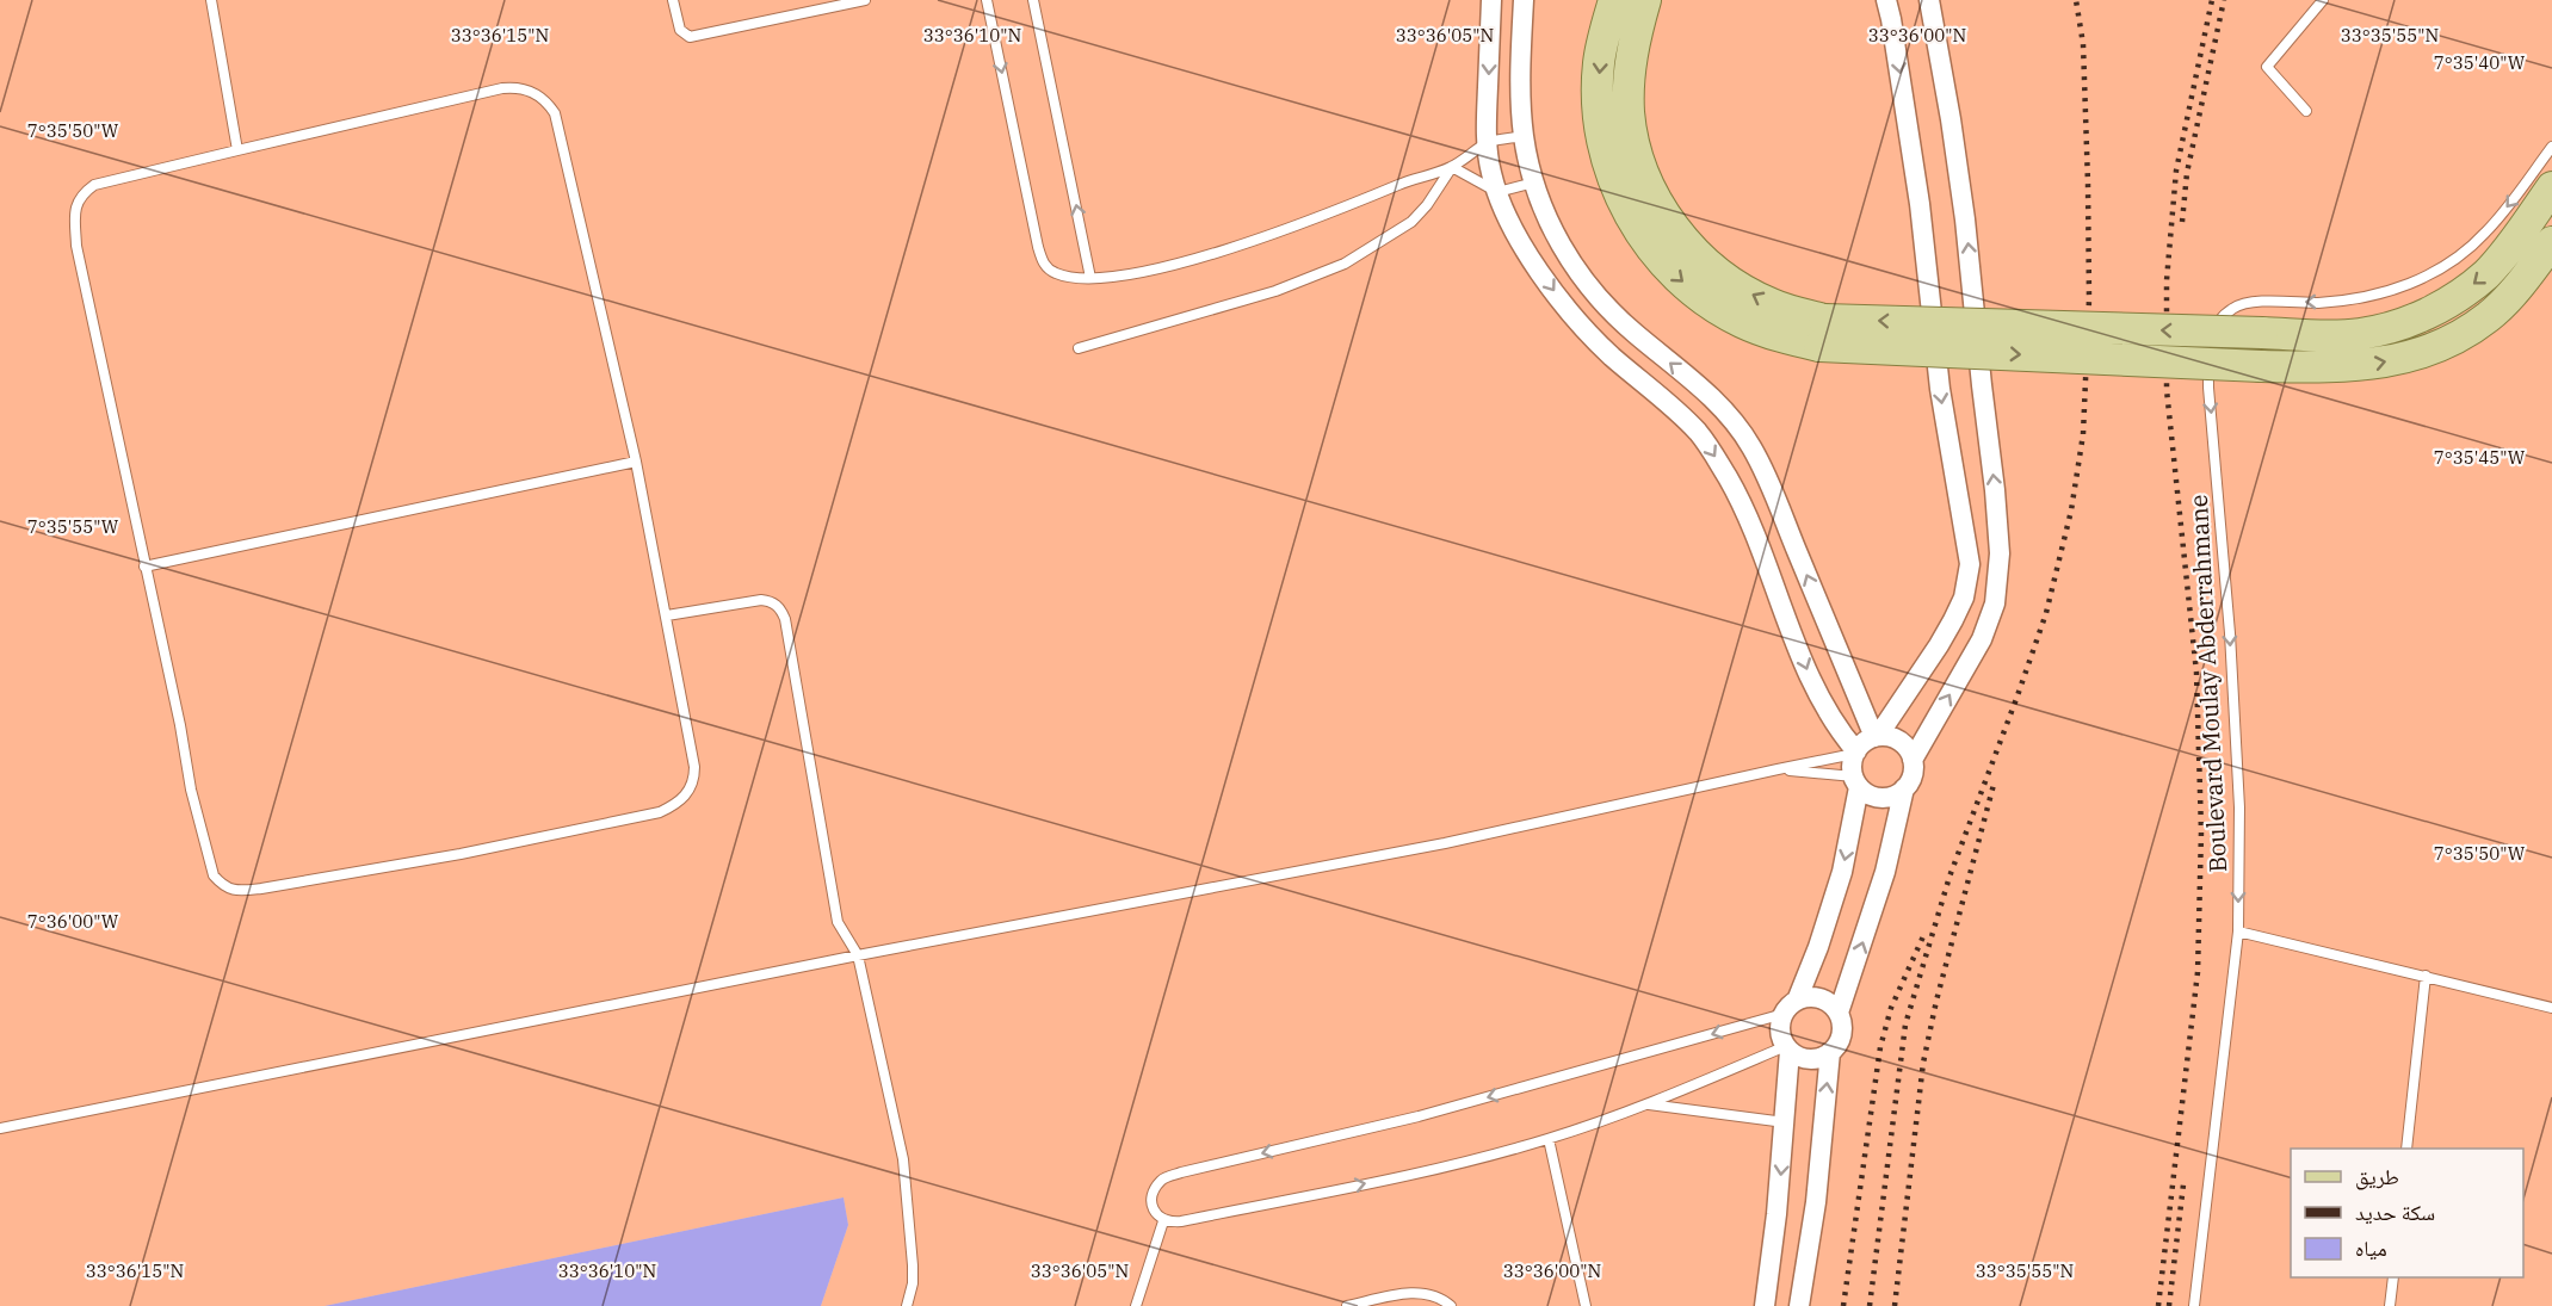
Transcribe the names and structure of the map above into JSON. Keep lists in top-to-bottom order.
{
  "streets": {
    "lane": ["Boulevard Moulay Abderrahmane"]
  },
  "one_way": ["Boulevard Moulay Abderrahmane"],
  "legend": ["طريق", "سكة حديد", "مياه"],
  "coordinates": [
    "33°36'15\"N",
    "33°36'10\"N",
    "33°36'05\"N",
    "33°36'00\"N",
    "33°35'55\"N",
    "7°35'40\"W",
    "7°35'50\"W",
    "7°35'45\"W",
    "7°35'55\"W",
    "7°36'00\"W"
  ]
}
